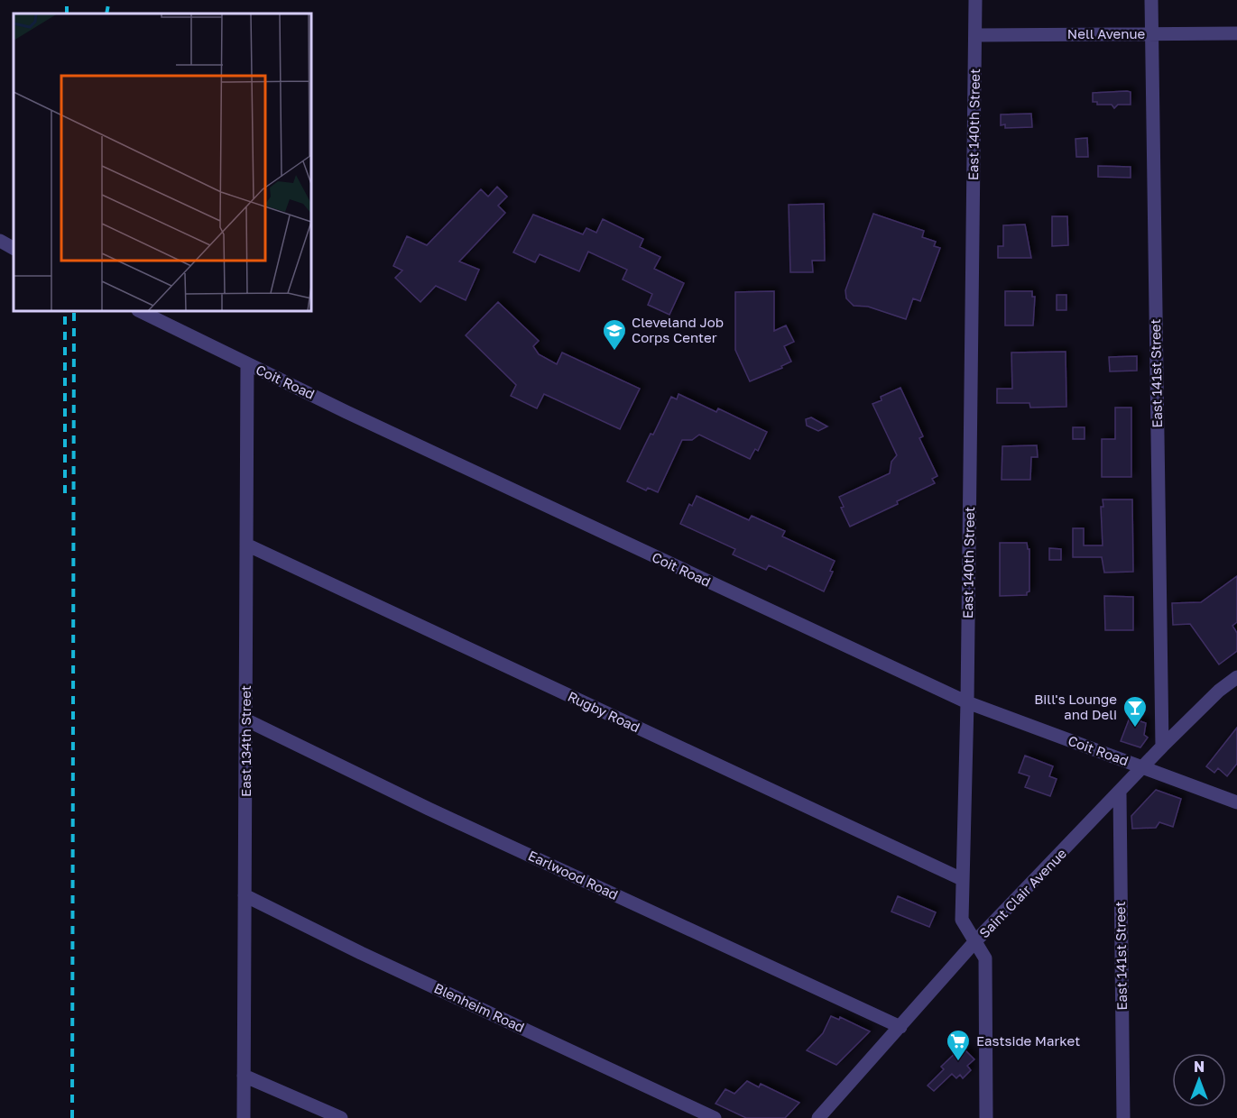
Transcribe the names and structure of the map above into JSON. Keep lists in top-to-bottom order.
{
  "streets": {
    "street": [
      "Nell Avenue",
      "East 140th Street",
      "East 141st Street",
      "Coit Road",
      "Rugby Road",
      "East 134th Street",
      "Earlwood Road",
      "Saint Clair Avenue",
      "Blenheim Road"
    ]
  },
  "crossings": [
    ["Nell Avenue", "East 140th Street"],
    ["Nell Avenue", "East 141st Street"],
    ["East 140th Street", "Coit Road"],
    ["East 140th Street", "Rugby Road"],
    ["East 140th Street", "Saint Clair Avenue"],
    ["East 141st Street", "Saint Clair Avenue"],
    ["Coit Road", "East 134th Street"],
    ["Coit Road", "Saint Clair Avenue"],
    ["Rugby Road", "East 134th Street"],
    ["East 134th Street", "Earlwood Road"],
    ["East 134th Street", "Blenheim Road"],
    ["Earlwood Road", "Saint Clair Avenue"]
  ],
  "places": {
    "school or university": ["Cleveland Job Corps Center"],
    "bar": ["Bill's Lounge and Deli"],
    "supermarket": ["Eastside Market"]
  },
  "north": "top"
}
